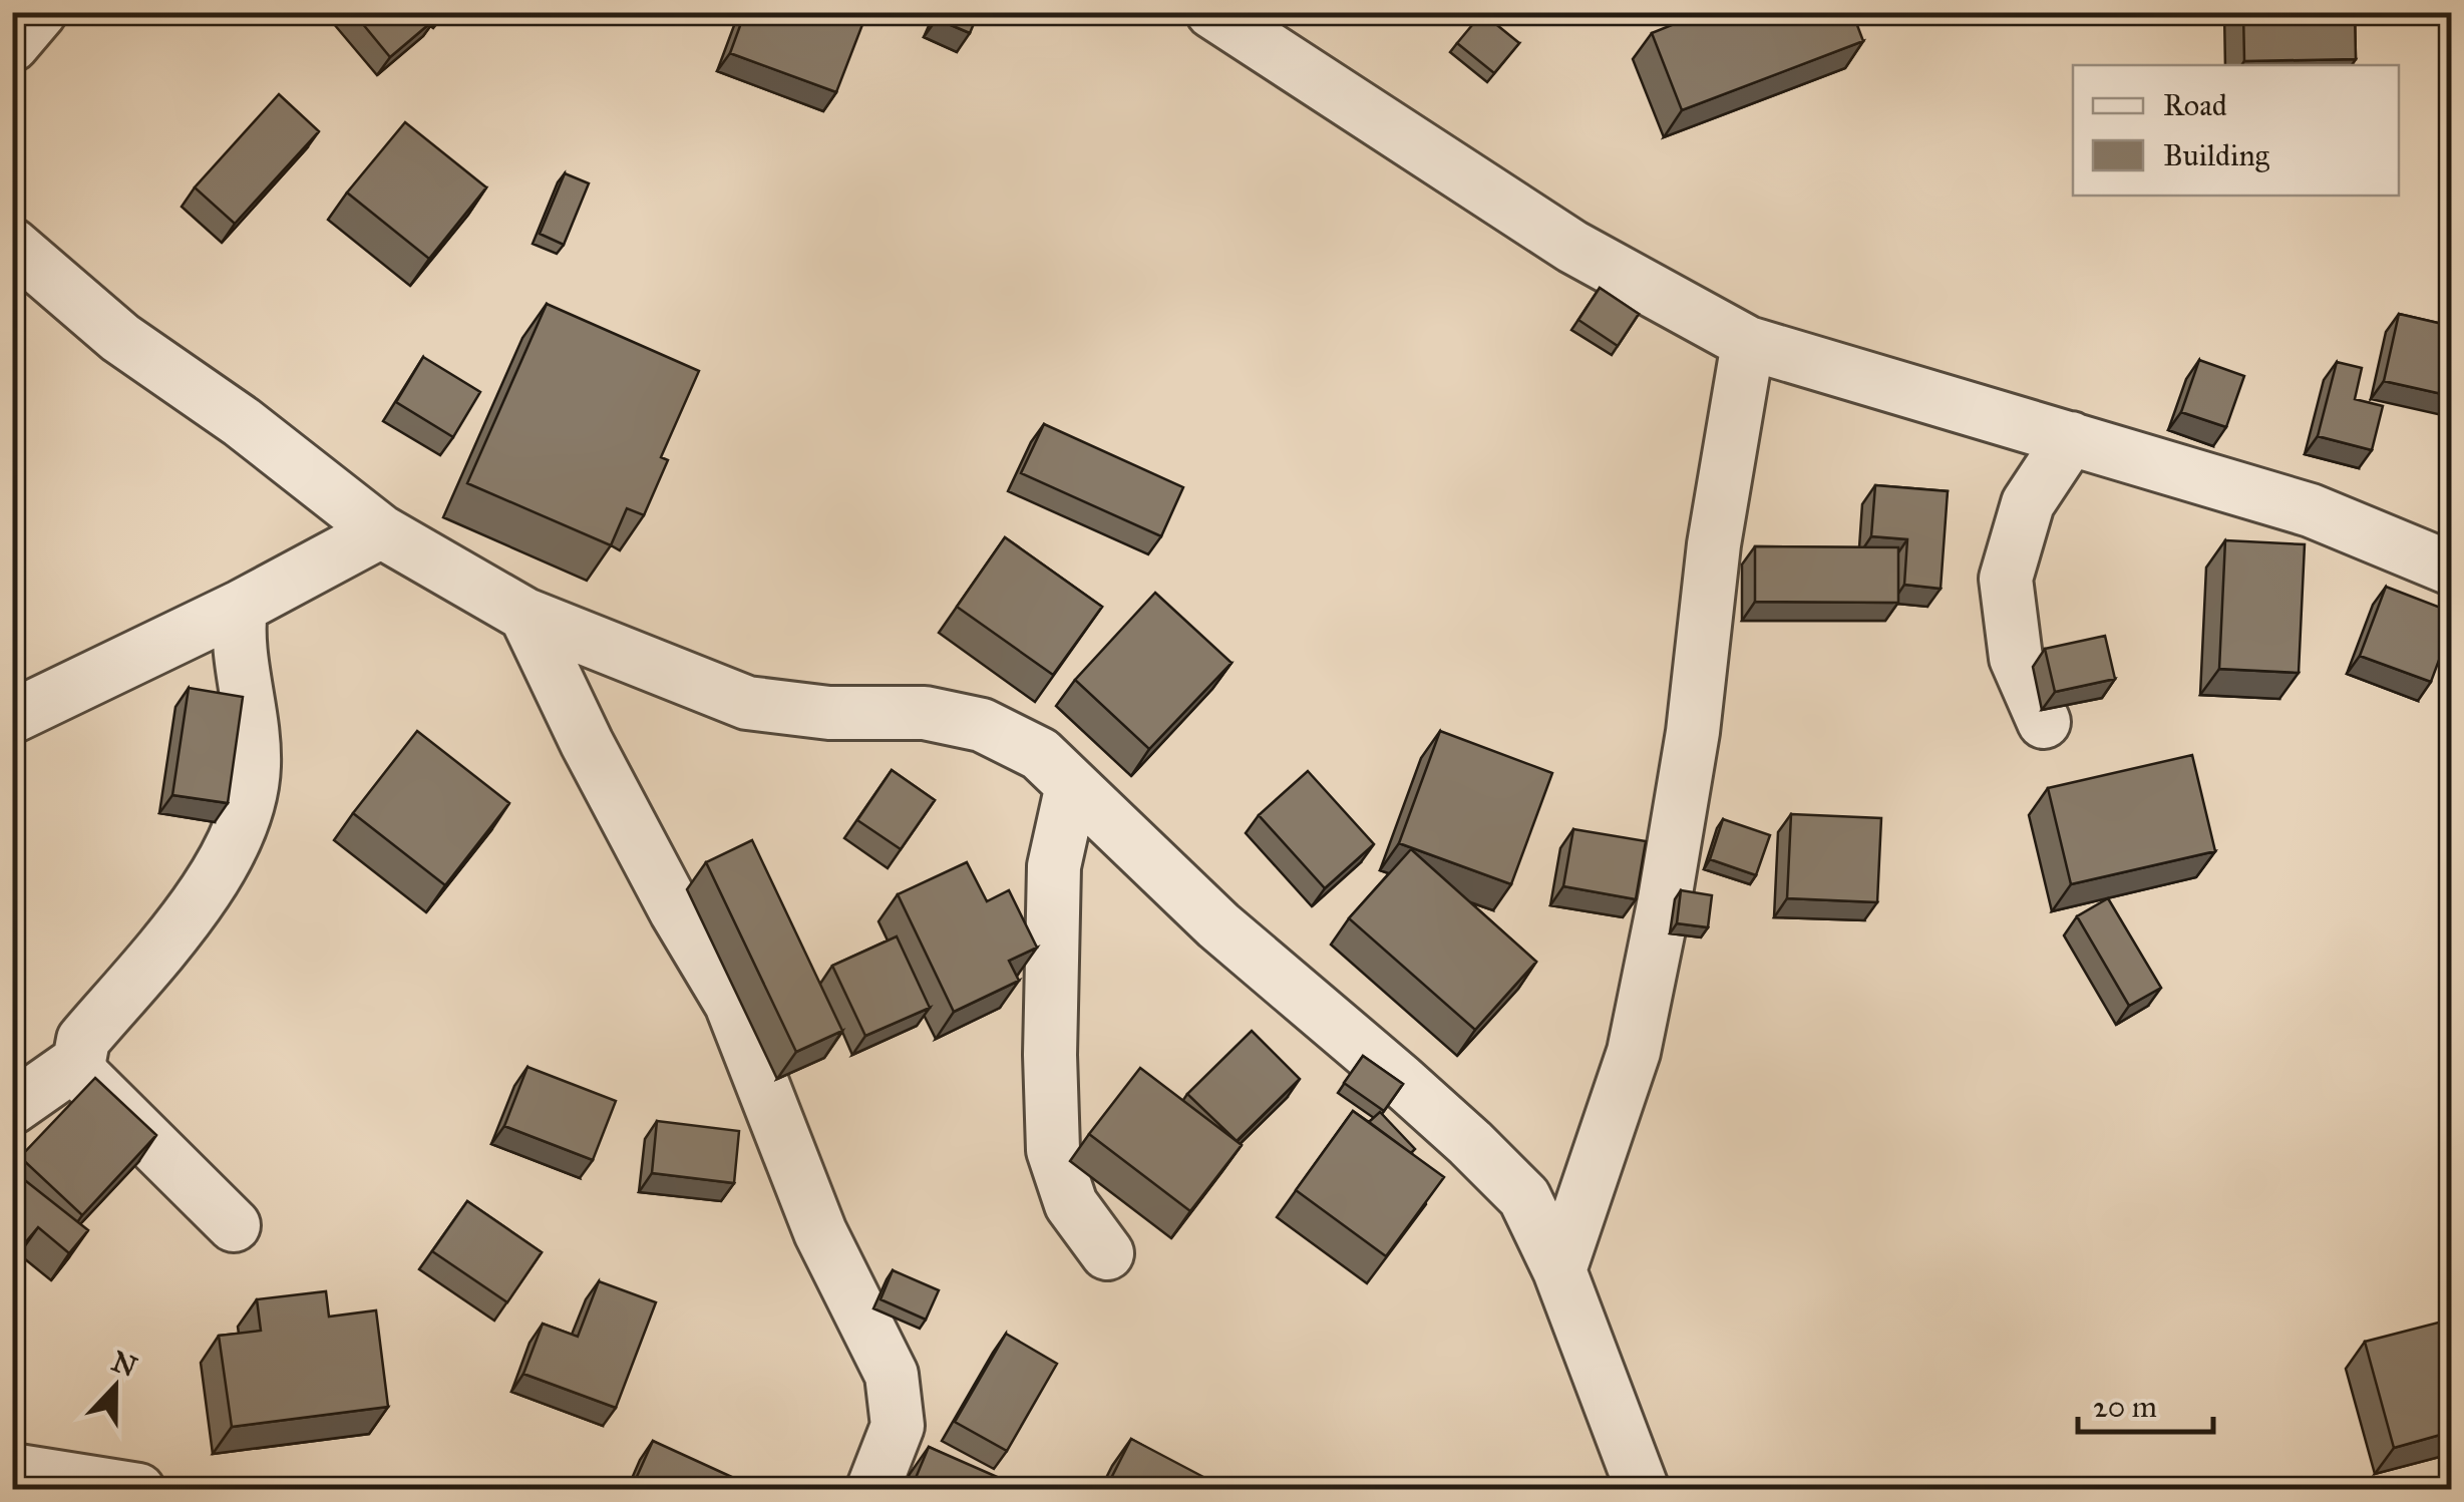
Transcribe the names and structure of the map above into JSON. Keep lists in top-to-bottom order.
{
  "legend": ["Road", "Building"],
  "scale_bar": "20 m",
  "north": "top"
}
